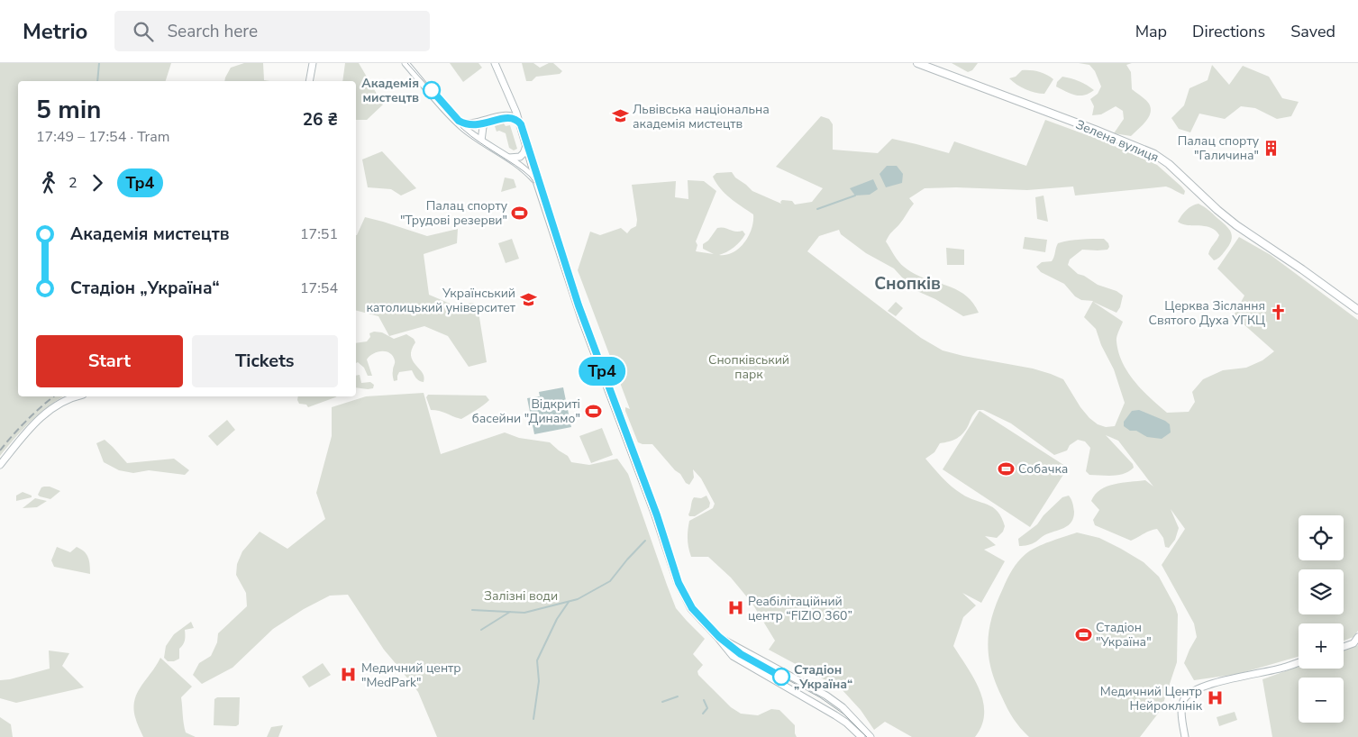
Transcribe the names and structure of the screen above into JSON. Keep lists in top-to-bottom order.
{
  "streets": {
    "main road": ["Зелена вулиця"]
  },
  "districts": ["Снопків"],
  "parks": ["Снопківський парк", "Залізні води"],
  "places": {
    "other": ["Академія мистецтв", "Стадіон „Україна“"],
    "school or university": ["Львівська національна академія мистецтв", "Український католицький університет"],
    "building": ["Палац спорту \"Галичина\""],
    "sports": [
      "Палац спорту \"Трудові резерви\"",
      "Відкриті басейни \"Динамо\"",
      "Собачка",
      "Стадіон \"Україна\""
    ],
    "church": ["Церква Зіслання Святого Духа УГКЦ"],
    "hospital": ["Реабілітаційний центр “FIZIO 360”", "Медичний центр \"MedPark\"", "Медичний Центр Нейроклінік"]
  },
  "lines": ["tram line Тр4"],
  "page": {
    "header": "Metrio",
    "search": "Search here",
    "nav": ["Map", "Directions", "Saved"],
    "on_map": "Тр4",
    "heading": ["5 min", "17:49 – 17:54 · Tram", "26 ₴"],
    "legs": ["2", "Тр4"],
    "list": [
      {
        "name": "Академія мистецтв",
        "value": "17:51"
      },
      {
        "name": "Стадіон „Україна“",
        "value": "17:54"
      }
    ],
    "buttons": ["Start", "Tickets"],
    "map_buttons": ["+", "−"]
  }
}
